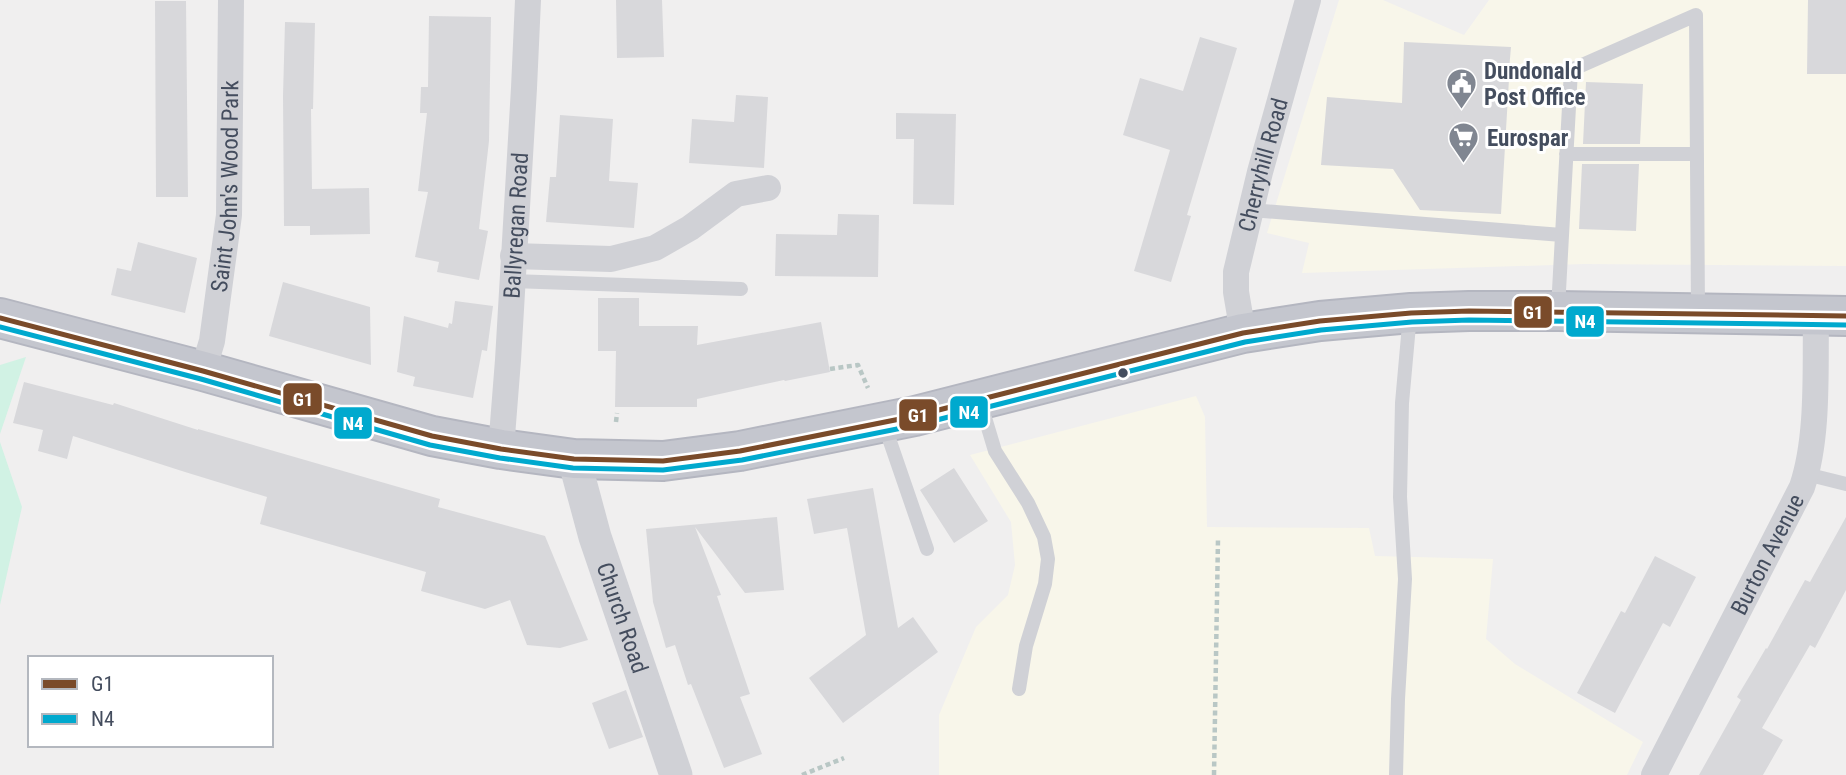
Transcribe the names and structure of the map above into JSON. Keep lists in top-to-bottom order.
{
  "streets": {
    "street": [
      "Cherryhill Road",
      "Saint John's Wood Park",
      "Ballyregan Road",
      "Burton Avenue",
      "Church Road"
    ]
  },
  "places": {
    "public building": ["Dundonald Post Office"],
    "supermarket": ["Eurospar"]
  },
  "lines": ["transit line G1", "transit line N4"],
  "legend": ["G1", "N4"]
}
